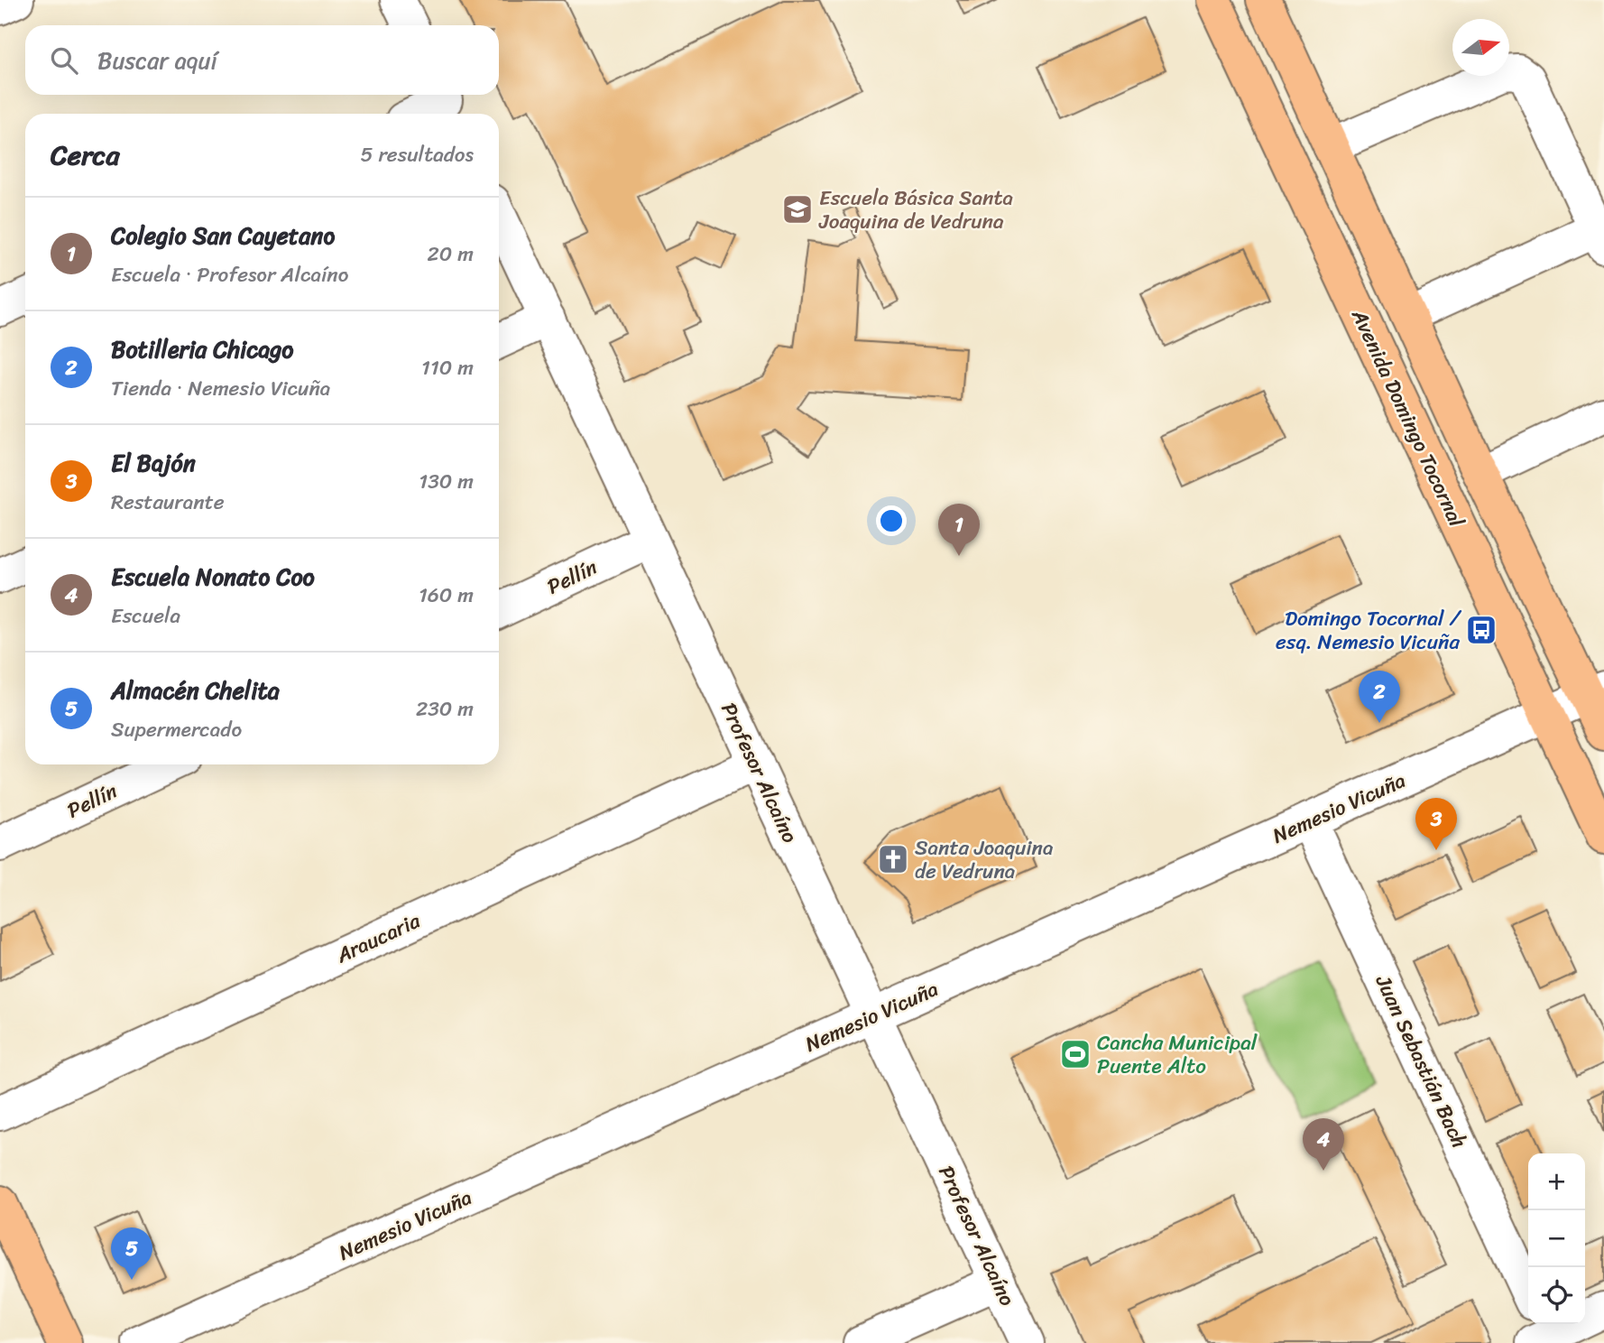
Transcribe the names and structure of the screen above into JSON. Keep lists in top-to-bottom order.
{
  "streets": {
    "main road": ["Avenida Domingo Tocornal"],
    "street": [
      "Pellín",
      "Profesor Alcaíno",
      "Nemesio Vicuña",
      "Araucaria",
      "Juan Sebastián Bach"
    ]
  },
  "crossings": [
    ["Avenida Domingo Tocornal", "Nemesio Vicuña"],
    ["Pellín", "Profesor Alcaíno"],
    ["Profesor Alcaíno", "Nemesio Vicuña"],
    ["Profesor Alcaíno", "Araucaria"],
    ["Nemesio Vicuña", "Juan Sebastián Bach"]
  ],
  "places": {
    "school or university": ["Escuela Básica Santa Joaquina de Vedruna"],
    "bus stop": ["Domingo Tocornal / esq. Nemesio Vicuña"],
    "church": ["Santa Joaquina de Vedruna"],
    "sports": ["Cancha Municipal Puente Alto"]
  },
  "north": "right",
  "page": {
    "search": "Buscar aquí",
    "heading": ["Cerca", "5 resultados"],
    "list": [
      {
        "mark": "1",
        "name": "Colegio San Cayetano",
        "note": "Escuela · Profesor Alcaíno",
        "value": "20 m"
      },
      {
        "mark": "2",
        "name": "Botilleria Chicago",
        "note": "Tienda · Nemesio Vicuña",
        "value": "110 m"
      },
      {
        "mark": "3",
        "name": "El Bajón",
        "note": "Restaurante",
        "value": "130 m"
      },
      {
        "mark": "4",
        "name": "Escuela Nonato Coo",
        "note": "Escuela",
        "value": "160 m"
      },
      {
        "mark": "5",
        "name": "Almacén Chelita",
        "note": "Supermercado",
        "value": "230 m"
      }
    ],
    "pins": [
      "1",
      "2",
      "3",
      "4",
      "5"
    ],
    "map_buttons": ["+", "−"]
  }
}
